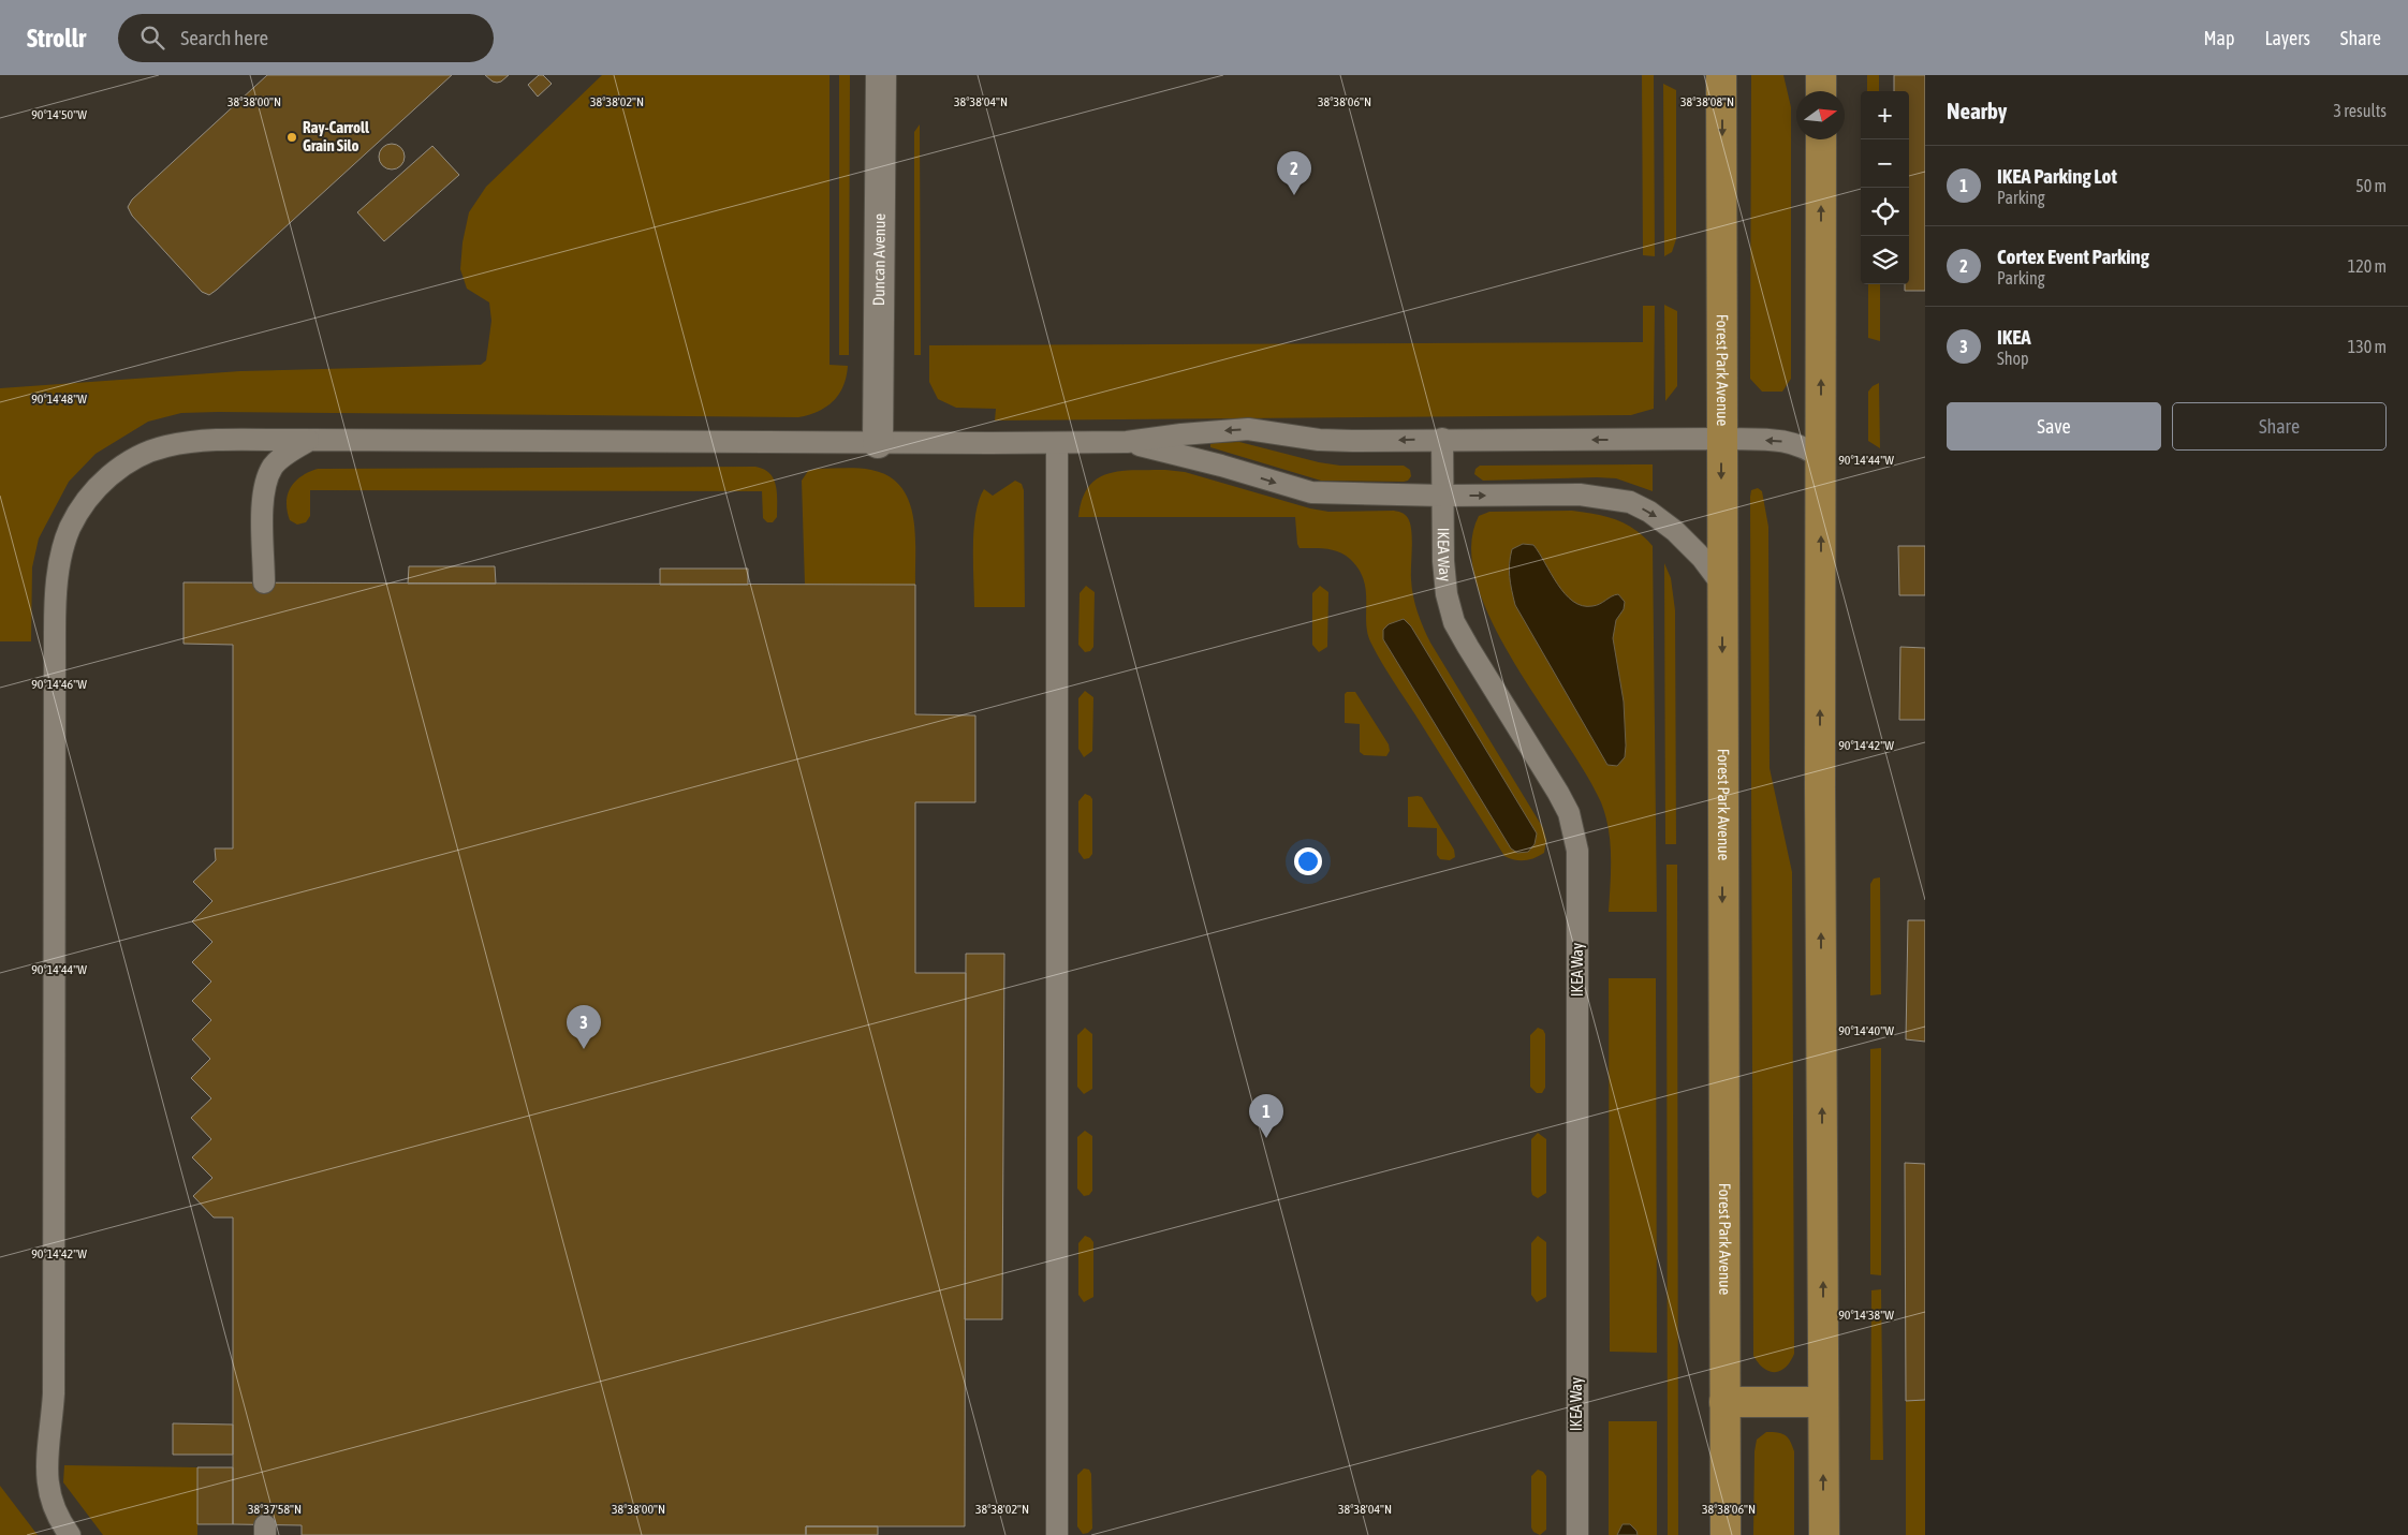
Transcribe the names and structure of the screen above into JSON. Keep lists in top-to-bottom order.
{
  "streets": {
    "main road": ["Forest Park Avenue"],
    "street": ["Duncan Avenue"],
    "lane": ["IKEA Way"]
  },
  "places": ["Ray-Carroll Grain Silo"],
  "north": "right",
  "page": {
    "header": "Strollr",
    "search": "Search here",
    "nav": ["Map", "Layers", "Share"],
    "heading": ["Nearby", "3 results"],
    "map_buttons": ["+", "−"],
    "list": [
      {
        "mark": "1",
        "name": "IKEA Parking Lot",
        "note": "Parking",
        "value": "50 m"
      },
      {
        "mark": "2",
        "name": "Cortex Event Parking",
        "note": "Parking",
        "value": "120 m"
      },
      {
        "mark": "3",
        "name": "IKEA",
        "note": "Shop",
        "value": "130 m"
      }
    ],
    "pins": ["2", "3", "1"],
    "buttons": ["Save", "Share"]
  },
  "coordinates": [
    "38°38'00\"N",
    "38°38'02\"N",
    "38°38'04\"N",
    "38°38'06\"N",
    "38°38'08\"N",
    "90°14'50\"W",
    "90°14'48\"W",
    "90°14'44\"W",
    "90°14'46\"W",
    "90°14'42\"W",
    "90°14'40\"W",
    "90°14'38\"W",
    "38°37'58\"N"
  ]
}
